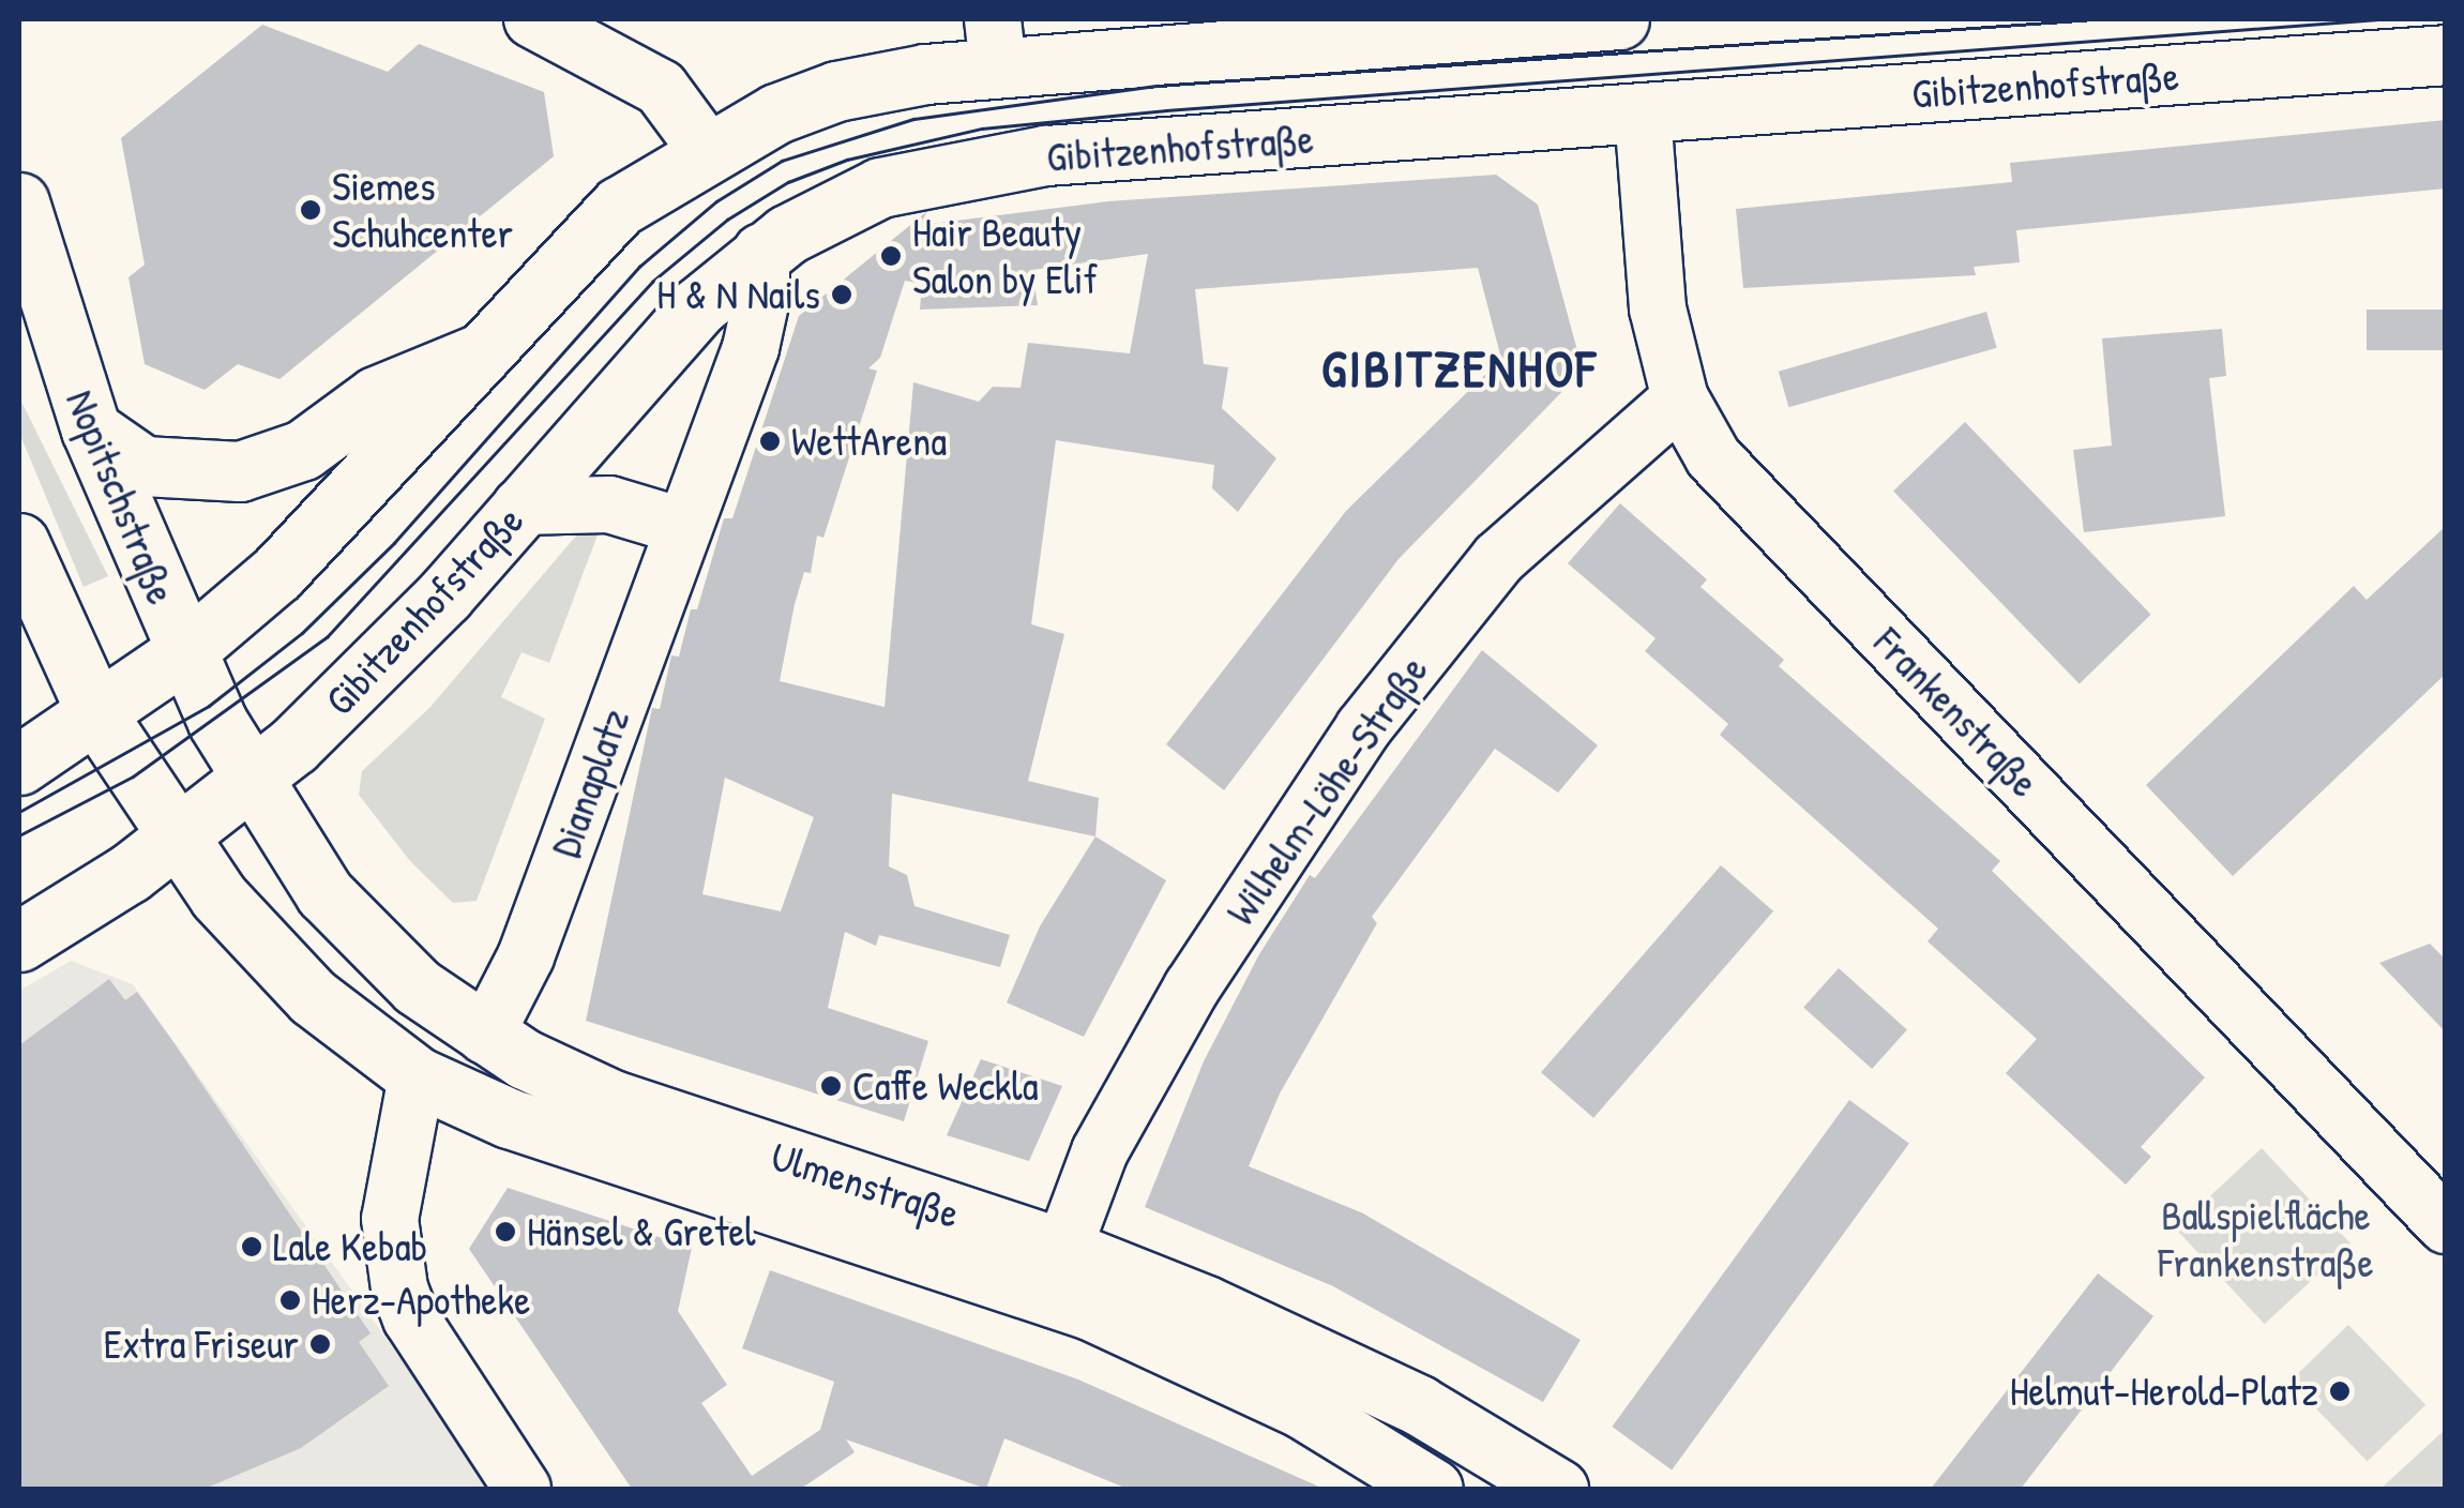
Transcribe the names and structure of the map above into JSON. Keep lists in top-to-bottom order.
{
  "streets": {
    "main road": ["Gibitzenhofstraße", "Nopitschstraße", "Ulmenstraße"],
    "street": ["Frankenstraße", "Dianaplatz", "Wilhelm-Löhe-Straße"]
  },
  "crossings": [
    ["Gibitzenhofstraße", "Nopitschstraße"],
    ["Gibitzenhofstraße", "Frankenstraße"],
    ["Gibitzenhofstraße", "Dianaplatz"],
    ["Gibitzenhofstraße", "Ulmenstraße"],
    ["Nopitschstraße", "Ulmenstraße"],
    ["Frankenstraße", "Wilhelm-Löhe-Straße"],
    ["Dianaplatz", "Ulmenstraße"],
    ["Wilhelm-Löhe-Straße", "Ulmenstraße"]
  ],
  "districts": ["GIBITZENHOF"],
  "parks": ["Ballspielfläche Frankenstraße"],
  "places": [
    "Siemes Schuhcenter",
    "Hair Beauty Salon by Elif",
    "H & N Nails",
    "WettArena",
    "Caffe Weckla",
    "Hänsel & Gretel",
    "Lale Kebab",
    "Herz-Apotheke",
    "Extra Friseur",
    "Helmut-Herold-Platz"
  ]
}
